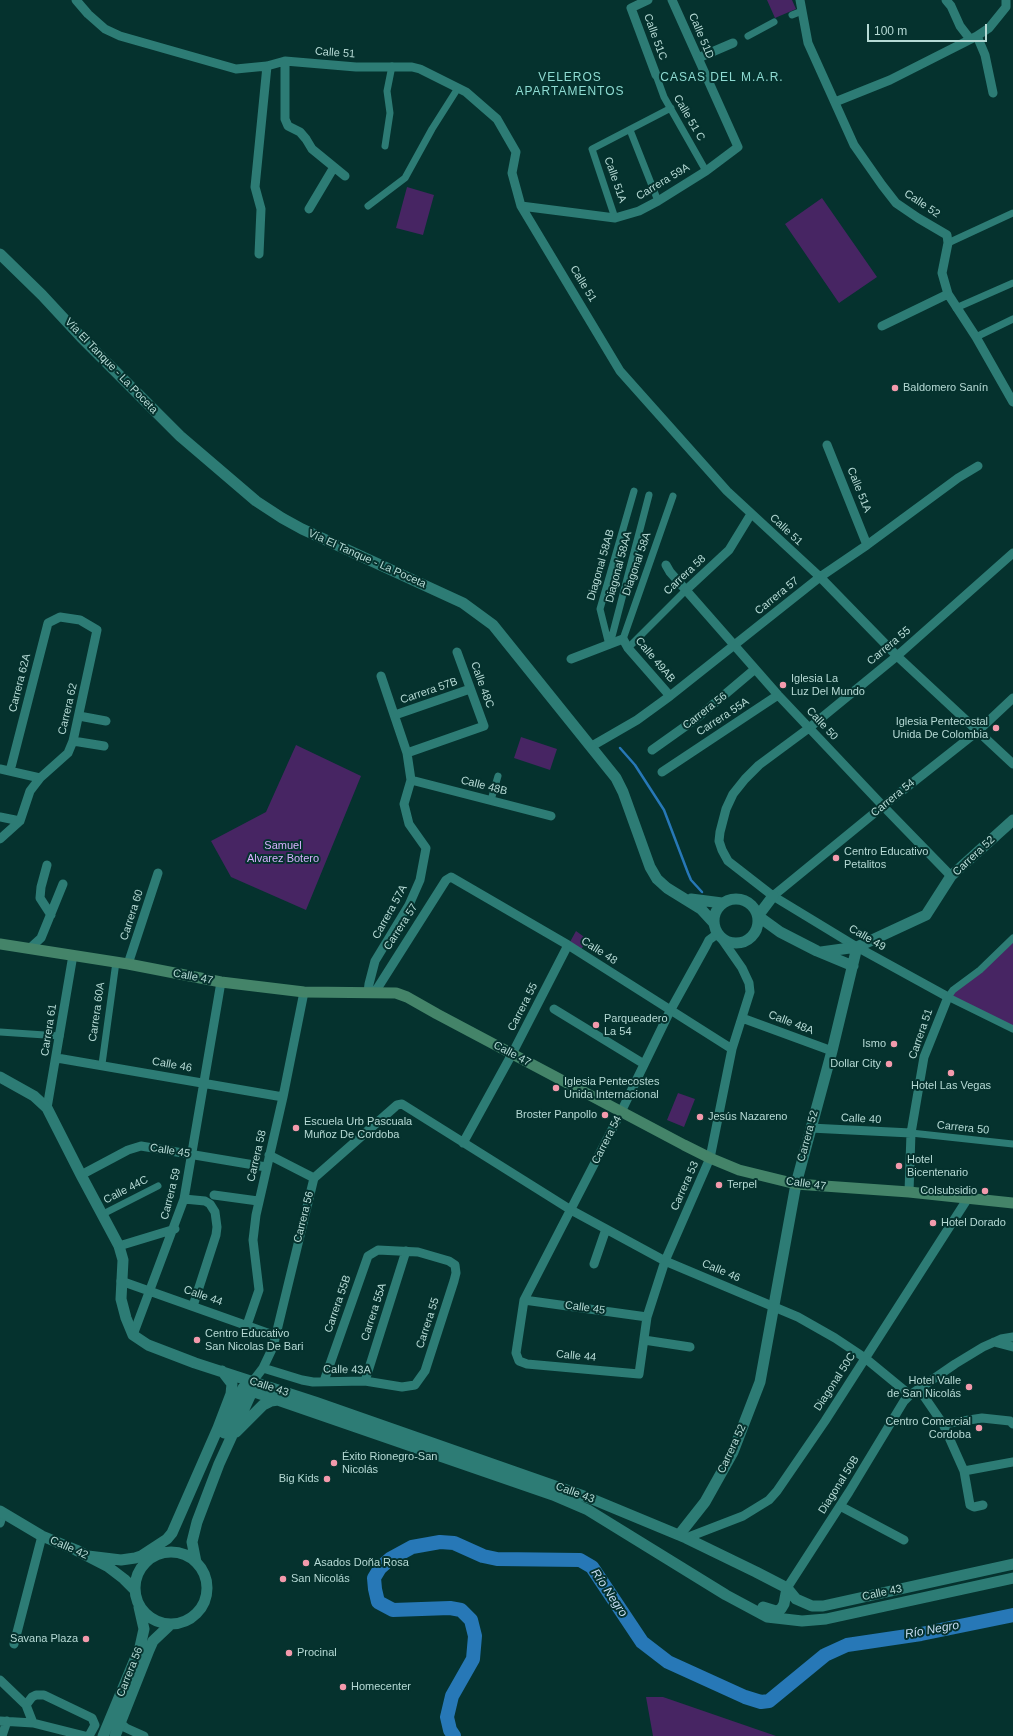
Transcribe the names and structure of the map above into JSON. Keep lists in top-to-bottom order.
{
  "streets": {
    "main road": ["Calle 47"],
    "street": [
      "Calle 51D",
      "Calle 51C",
      "Calle 51",
      "Calle 51 C",
      "Calle 51A",
      "Carrera 59A",
      "Calle 52",
      "Vía El Tanque - La Poceta",
      "Diagonal 58A",
      "Diagonal 58AB",
      "Diagonal 58AA",
      "Carrera 58",
      "Carrera 57",
      "Carrera 55",
      "Calle 49AB",
      "Carrera 62A",
      "Calle 48C",
      "Carrera 57B",
      "Carrera 62",
      "Carrera 56",
      "Carrera 55A",
      "Calle 50",
      "Calle 48B",
      "Carrera 54",
      "Carrera 52",
      "Carrera 57A",
      "Carrera 60",
      "Calle 49",
      "Calle 48",
      "Carrera 60A",
      "Calle 48A",
      "Carrera 61",
      "Carrera 51",
      "Calle 46",
      "Calle 40",
      "Carrera 50",
      "Calle 45",
      "Carrera 53",
      "Calle 44C",
      "Carrera 59",
      "Calle 44",
      "Carrera 55B",
      "Calle 43A",
      "Diagonal 50C",
      "Calle 43",
      "Diagonal 50B",
      "Calle 42"
    ]
  },
  "crossings": [
    ["Calle 51D", "Carrera 59A"],
    ["Calle 51C", "Calle 51 C"],
    ["Calle 51", "Carrera 59A"],
    ["Calle 51", "Carrera 58"],
    ["Calle 51", "Carrera 57"],
    ["Calle 51", "Carrera 55"],
    ["Calle 51", "Carrera 54"],
    ["Calle 51 C", "Carrera 59A"],
    ["Calle 51A", "Carrera 59A"],
    ["Calle 51A", "Carrera 57"],
    ["Vía El Tanque - La Poceta", "Carrera 57"],
    ["Vía El Tanque - La Poceta", "Carrera 54"],
    ["Vía El Tanque - La Poceta", "Carrera 53"],
    ["Diagonal 58A", "Calle 49AB"],
    ["Diagonal 58AB", "Diagonal 58AA"],
    ["Carrera 58", "Calle 49AB"],
    ["Carrera 58", "Calle 50"],
    ["Carrera 58", "Calle 47"],
    ["Carrera 58", "Calle 46"],
    ["Carrera 58", "Calle 45"],
    ["Carrera 58", "Calle 44"],
    ["Carrera 57", "Calle 49AB"],
    ["Carrera 57", "Calle 50"],
    ["Carrera 57", "Carrera 57A"],
    ["Carrera 57", "Calle 48"],
    ["Carrera 57", "Calle 47"],
    ["Carrera 55", "Carrera 55A"],
    ["Carrera 55", "Calle 50"],
    ["Carrera 55", "Calle 49"],
    ["Carrera 55", "Calle 48"],
    ["Carrera 55", "Calle 47"],
    ["Carrera 55", "Calle 46"],
    ["Carrera 55", "Carrera 55B"],
    ["Carrera 55", "Calle 43A"],
    ["Carrera 62A", "Carrera 62"],
    ["Calle 48C", "Carrera 57B"],
    ["Calle 48C", "Carrera 57A"],
    ["Carrera 56", "Calle 50"],
    ["Carrera 56", "Calle 46"],
    ["Carrera 56", "Calle 44"],
    ["Carrera 56", "Calle 43A"],
    ["Carrera 56", "Calle 43"],
    ["Carrera 56", "Calle 42"],
    ["Carrera 55A", "Calle 50"],
    ["Carrera 55A", "Carrera 55B"],
    ["Carrera 55A", "Calle 43A"],
    ["Calle 50", "Carrera 54"],
    ["Calle 50", "Carrera 52"],
    ["Calle 48B", "Carrera 57A"],
    ["Carrera 54", "Calle 49"],
    ["Carrera 54", "Calle 48"],
    ["Carrera 54", "Calle 47"],
    ["Carrera 54", "Calle 46"],
    ["Carrera 54", "Calle 45"],
    ["Carrera 54", "Carrera 53"],
    ["Carrera 54", "Calle 44"],
    ["Carrera 52", "Calle 49"],
    ["Carrera 52", "Calle 47"],
    ["Carrera 52", "Calle 48A"],
    ["Carrera 52", "Calle 46"],
    ["Carrera 52", "Calle 40"],
    ["Carrera 52", "Diagonal 50C"],
    ["Carrera 52", "Calle 43"],
    ["Carrera 57A", "Calle 47"],
    ["Carrera 60", "Calle 47"],
    ["Calle 49", "Carrera 51"],
    ["Calle 48", "Carrera 53"],
    ["Calle 47", "Carrera 60A"],
    ["Calle 47", "Carrera 61"],
    ["Calle 47", "Carrera 51"],
    ["Calle 47", "Carrera 53"],
    ["Calle 47", "Carrera 59"],
    ["Calle 47", "Diagonal 50C"],
    ["Carrera 60A", "Calle 46"],
    ["Calle 48A", "Carrera 53"],
    ["Carrera 61", "Calle 46"],
    ["Carrera 51", "Calle 40"],
    ["Carrera 51", "Carrera 50"],
    ["Calle 46", "Carrera 53"],
    ["Calle 46", "Carrera 59"],
    ["Calle 46", "Diagonal 50C"],
    ["Calle 46", "Diagonal 50B"],
    ["Calle 40", "Carrera 50"],
    ["Calle 45", "Carrera 53"],
    ["Calle 45", "Carrera 59"],
    ["Carrera 53", "Calle 44"],
    ["Carrera 59", "Calle 44"],
    ["Carrera 59", "Calle 43"],
    ["Carrera 55B", "Calle 43A"],
    ["Diagonal 50C", "Calle 43"],
    ["Calle 43", "Diagonal 50B"]
  ],
  "districts": ["VELEROS APARTAMENTOS", "CASAS DEL M.A.R."],
  "water": ["Río Negro"],
  "parks": ["Samuel Alvarez Botero"],
  "places": [
    "Baldomero Sanín",
    "Iglesia La Luz Del Mundo",
    "Iglesia Pentecostal Unida De Colombia",
    "Centro Educativo Petalitos",
    "Parqueadero La 54",
    "Ismo",
    "Dollar City",
    "Hotel Las Vegas",
    "Iglesia Pentecostes Unida Internacional",
    "Broster Panpollo",
    "Jesús Nazareno",
    "Escuela Urb Pascuala Muñoz De Cordoba",
    "Hotel Bicentenario",
    "Terpel",
    "Colsubsidio",
    "Hotel Dorado",
    "Centro Educativo San Nicolas De Bari",
    "Hotel Valle de San Nicolás",
    "Centro Comercial Cordoba",
    "Éxito Rionegro-San Nicolás",
    "Big Kids",
    "Asados Doña Rosa",
    "San Nicolás",
    "Savana Plaza",
    "Procinal",
    "Homecenter"
  ],
  "scale_bar": "100 m"
}
